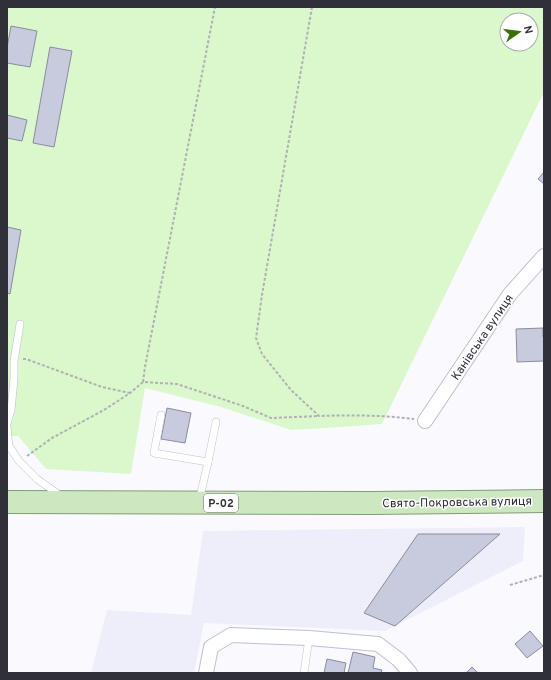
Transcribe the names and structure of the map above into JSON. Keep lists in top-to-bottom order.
{
  "streets": {
    "main road": ["Свято-Покровська вулиця", "Р-02"],
    "street": ["Канівська вулиця"]
  },
  "crossings": [
    ["Свято-Покровська вулиця", "Р-02"]
  ],
  "north": "right"
}
